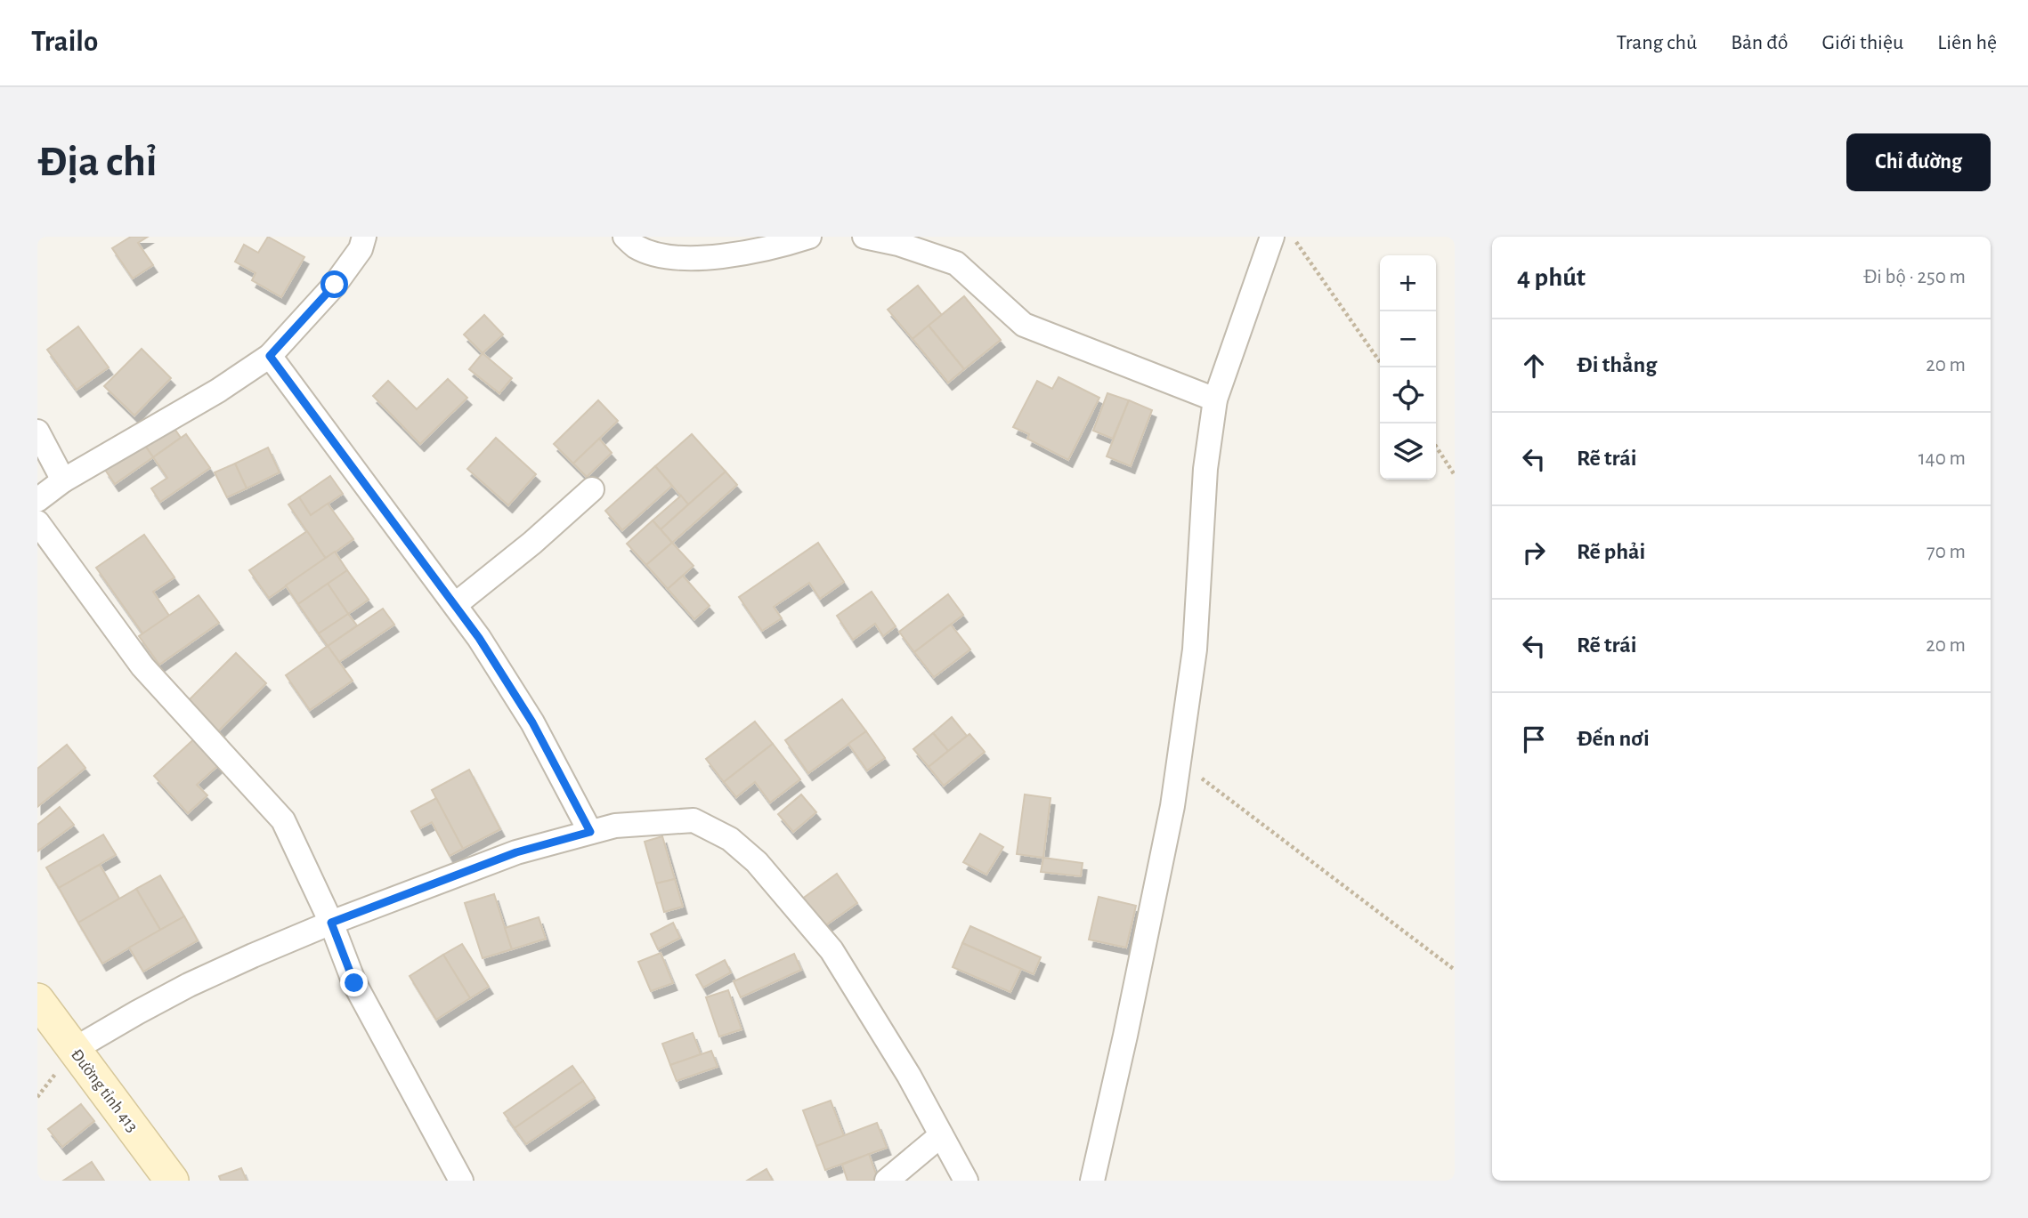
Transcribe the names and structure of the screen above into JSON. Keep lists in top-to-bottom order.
{
  "streets": {
    "main road": ["Đường tỉnh 413"]
  },
  "page": {
    "header": "Trailo",
    "nav": [
      "Trang chủ",
      "Bản đồ",
      "Giới thiệu",
      "Liên hệ"
    ],
    "buttons": "Chỉ đường",
    "title": "Địa chỉ",
    "heading": ["4 phút", "Đi bộ · 250 m"],
    "map_buttons": ["+", "−"],
    "list": [
      ["Đi thẳng", "20 m"],
      ["Rẽ trái", "140 m"],
      ["Rẽ phải", "70 m"],
      ["Rẽ trái", "20 m"],
      "Đến nơi"
    ]
  }
}
